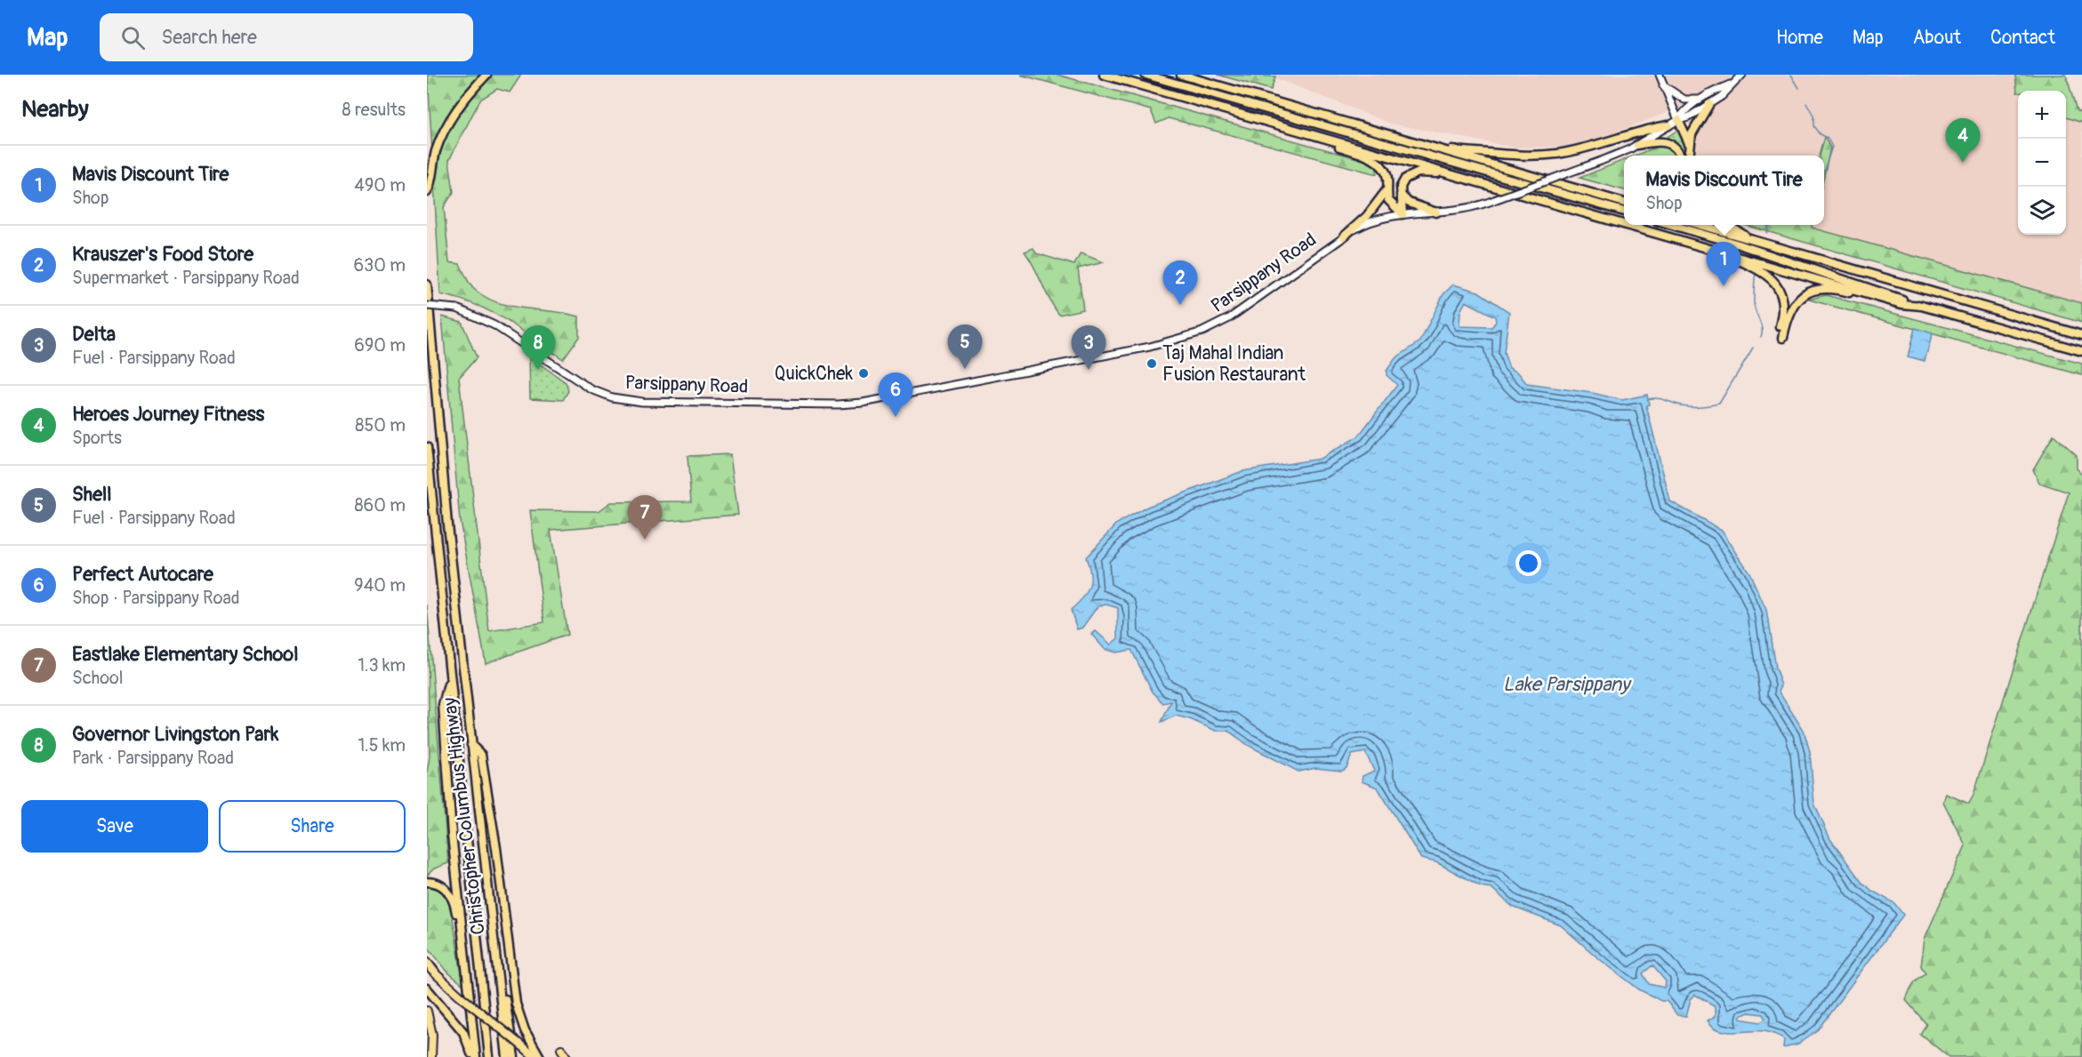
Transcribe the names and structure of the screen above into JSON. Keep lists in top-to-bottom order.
{
  "streets": {
    "highway": ["Christopher Columbus Highway"],
    "main road": ["Parsippany Road"]
  },
  "water": ["Lake Parsippany"],
  "places": ["Taj Mahal Indian Fusion Restaurant", "QuickChek"],
  "page": {
    "header": "Map",
    "search": "Search here",
    "nav": [
      "Home",
      "Map",
      "About",
      "Contact"
    ],
    "heading": ["Nearby", "8 results"],
    "map_buttons": ["+", "−"],
    "pins": [
      "4",
      "1",
      "2",
      "5",
      "3",
      "8",
      "6",
      "7"
    ],
    "list": [
      {
        "mark": "1",
        "name": "Mavis Discount Tire",
        "note": "Shop",
        "value": "490 m"
      },
      {
        "mark": "2",
        "name": "Krauszer's Food Store",
        "note": "Supermarket · Parsippany Road",
        "value": "630 m"
      },
      {
        "mark": "3",
        "name": "Delta",
        "note": "Fuel · Parsippany Road",
        "value": "690 m"
      },
      {
        "mark": "4",
        "name": "Heroes Journey Fitness",
        "note": "Sports",
        "value": "850 m"
      },
      {
        "mark": "5",
        "name": "Shell",
        "note": "Fuel · Parsippany Road",
        "value": "860 m"
      },
      {
        "mark": "6",
        "name": "Perfect Autocare",
        "note": "Shop · Parsippany Road",
        "value": "940 m"
      },
      {
        "mark": "7",
        "name": "Eastlake Elementary School",
        "note": "School",
        "value": "1.3 km"
      },
      {
        "mark": "8",
        "name": "Governor Livingston Park",
        "note": "Park · Parsippany Road",
        "value": "1.5 km"
      }
    ],
    "popup": ["Mavis Discount Tire", "Shop"],
    "buttons": ["Save", "Share"]
  }
}
